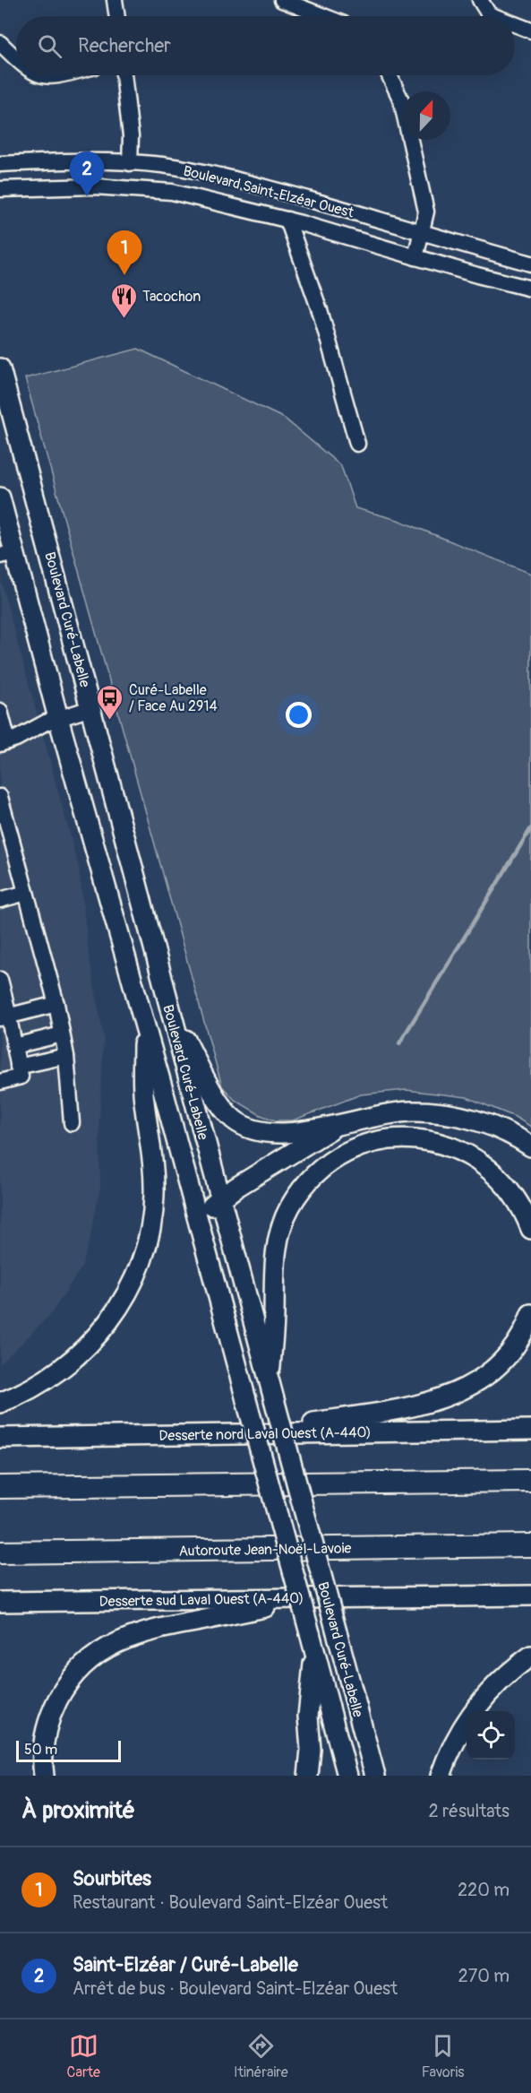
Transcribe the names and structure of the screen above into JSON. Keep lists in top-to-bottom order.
{
  "streets": {
    "highway": ["Autoroute Jean-Noël-Lavoie"],
    "main road": ["Boulevard Curé-Labelle", "Desserte nord Laval Ouest (A-440)", "Desserte sud Laval Ouest (A-440)"],
    "street": ["Boulevard Saint-Elzéar Ouest"]
  },
  "places": {
    "restaurant": ["Tacochon"],
    "bus stop": ["Curé-Labelle / Face Au 2914"]
  },
  "scale_bar": "50 m",
  "north": "top",
  "page": {
    "search": "Rechercher",
    "pins": ["2", "1"],
    "scale": "50 m",
    "heading": ["À proximité", "2 résultats"],
    "list": [
      {
        "mark": "1",
        "name": "Sourbites",
        "note": "Restaurant · Boulevard Saint-Elzéar Ouest",
        "value": "220 m"
      },
      {
        "mark": "2",
        "name": "Saint-Elzéar / Curé-Labelle",
        "note": "Arrêt de bus · Boulevard Saint-Elzéar Ouest",
        "value": "270 m"
      }
    ],
    "nav": ["Carte", "Itinéraire", "Favoris"]
  }
}
